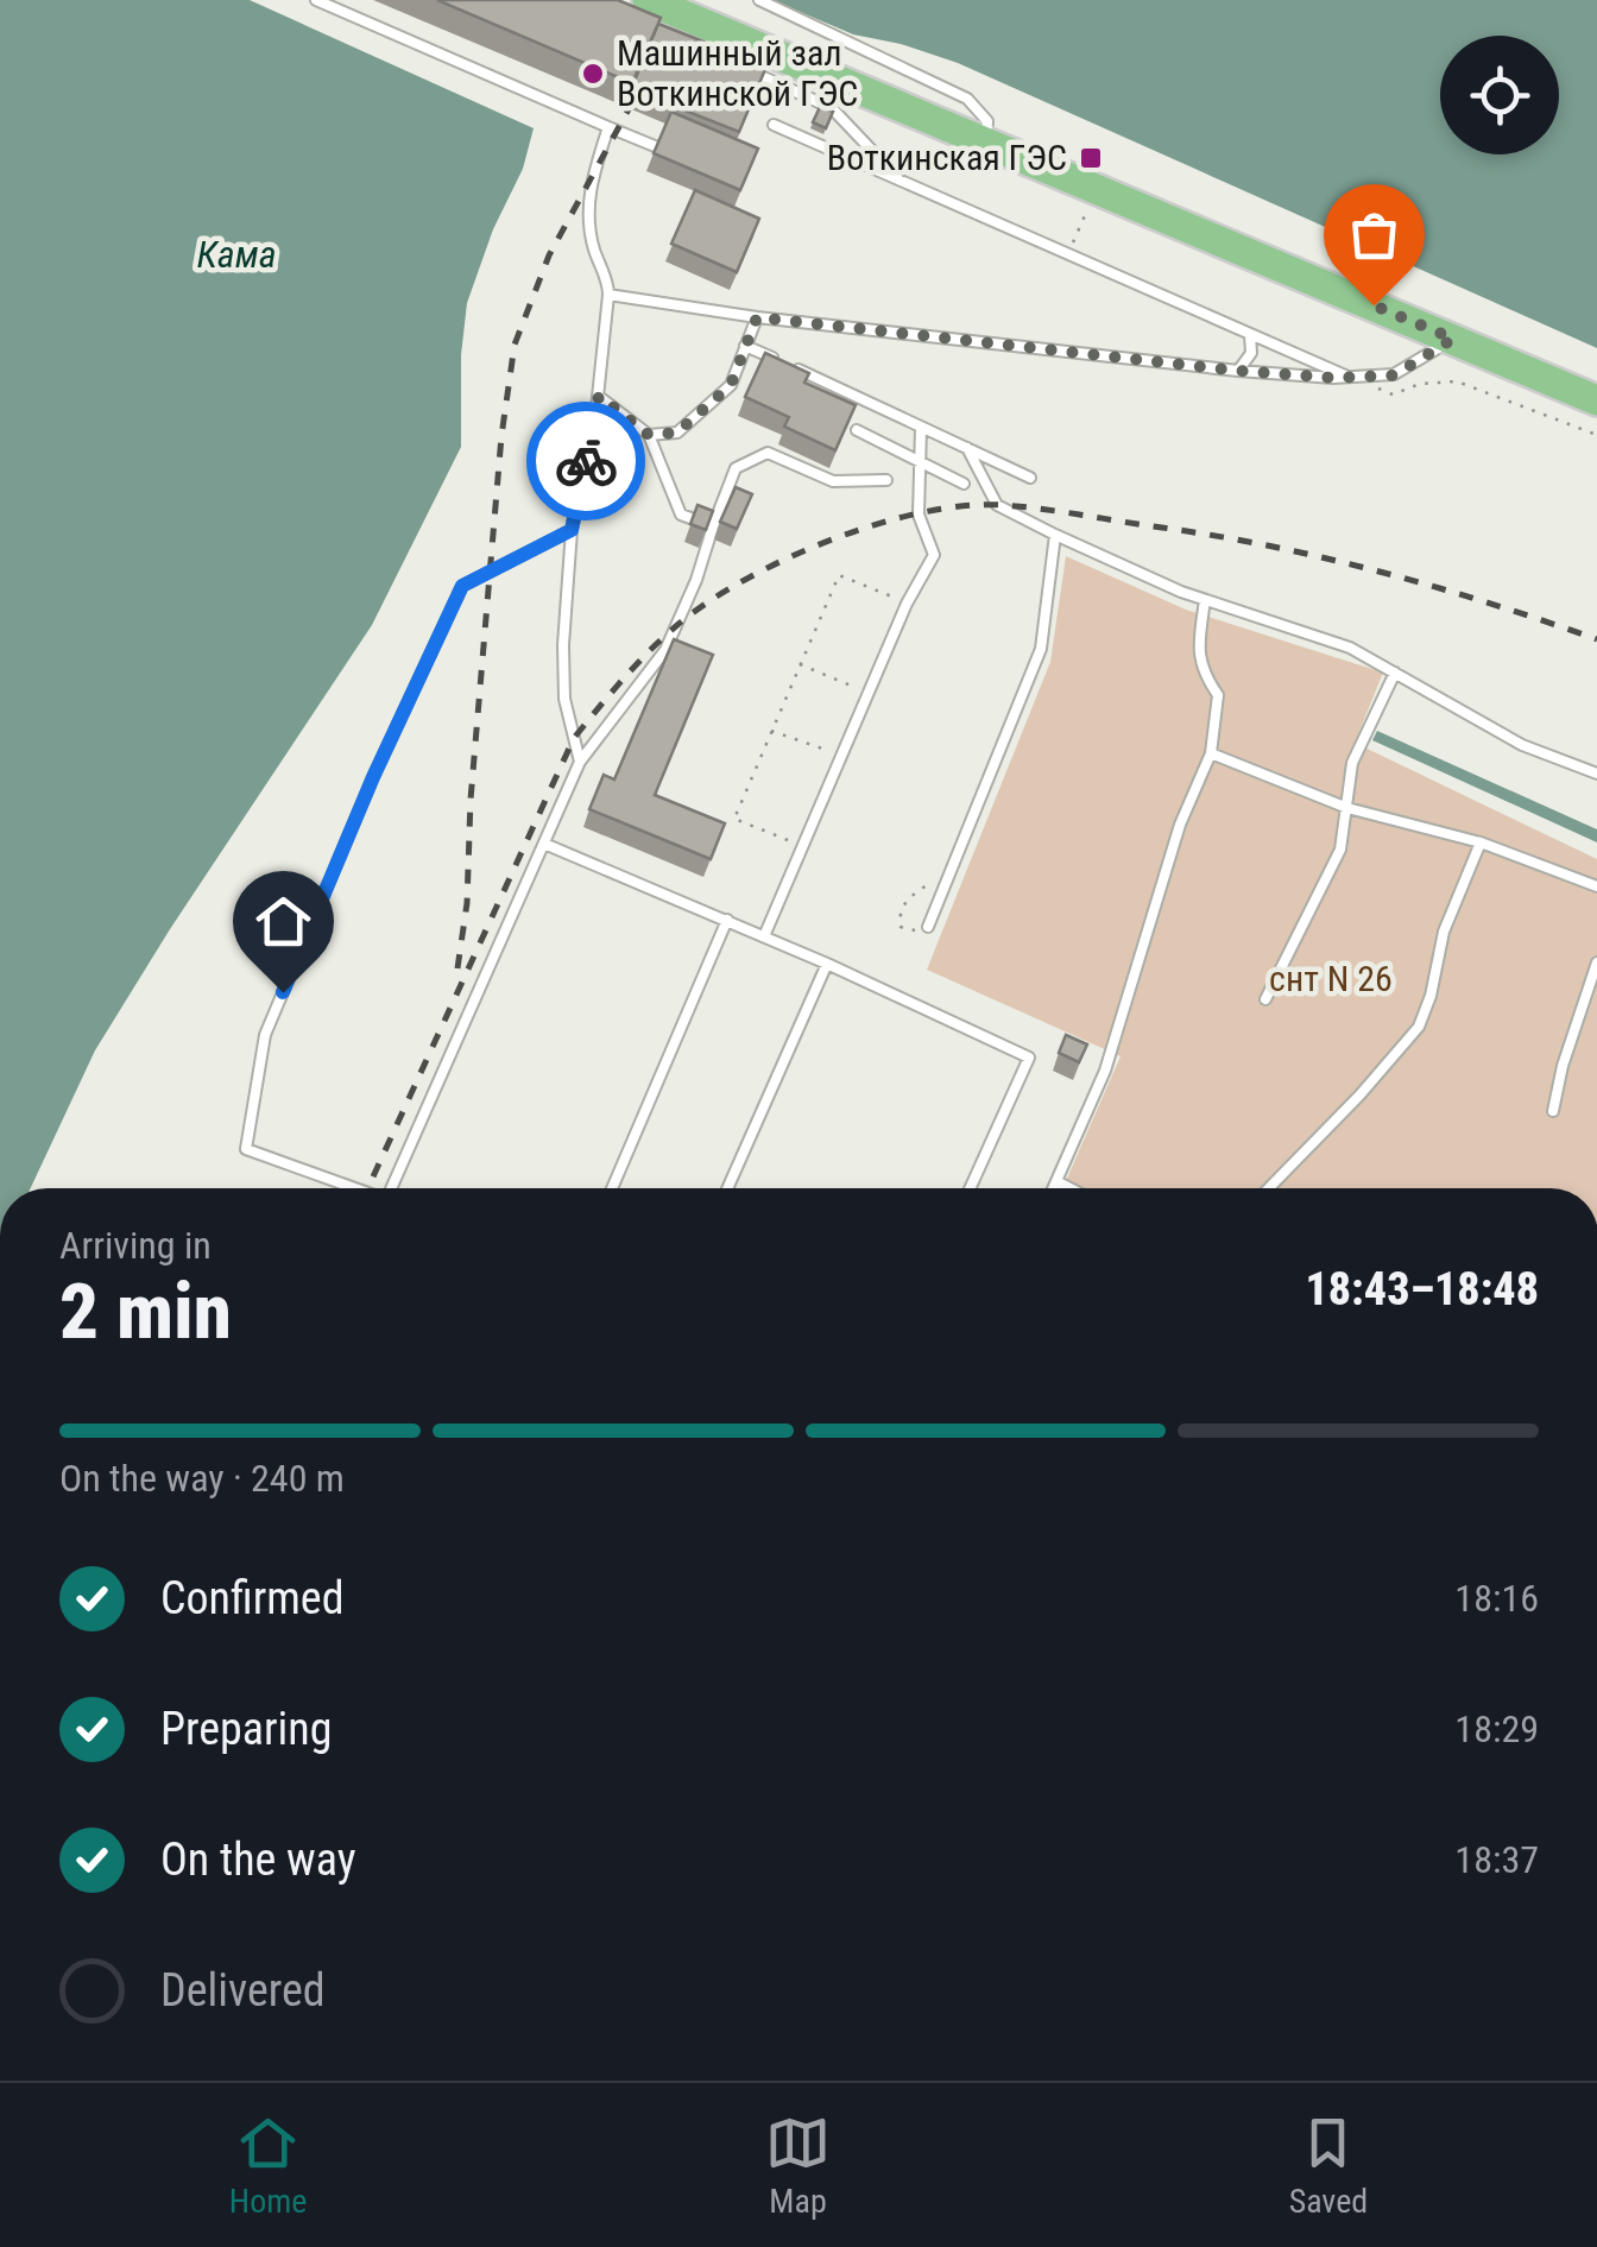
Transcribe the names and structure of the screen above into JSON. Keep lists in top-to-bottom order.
{
  "water": ["Кама"],
  "parks": ["снт N 26"],
  "places": {
    "other": ["Машинный зал Воткинской ГЭС"],
    "transit": ["Воткинская ГЭС"]
  },
  "page": {
    "heading": ["2 min", "Arriving in", "18:43–18:48"],
    "bar": "On the way · 240 m",
    "list": [
      ["Confirmed", "18:16"],
      ["Preparing", "18:29"],
      ["On the way", "18:37"],
      "Delivered"
    ],
    "tabs": ["Home", "Map", "Saved"]
  }
}
